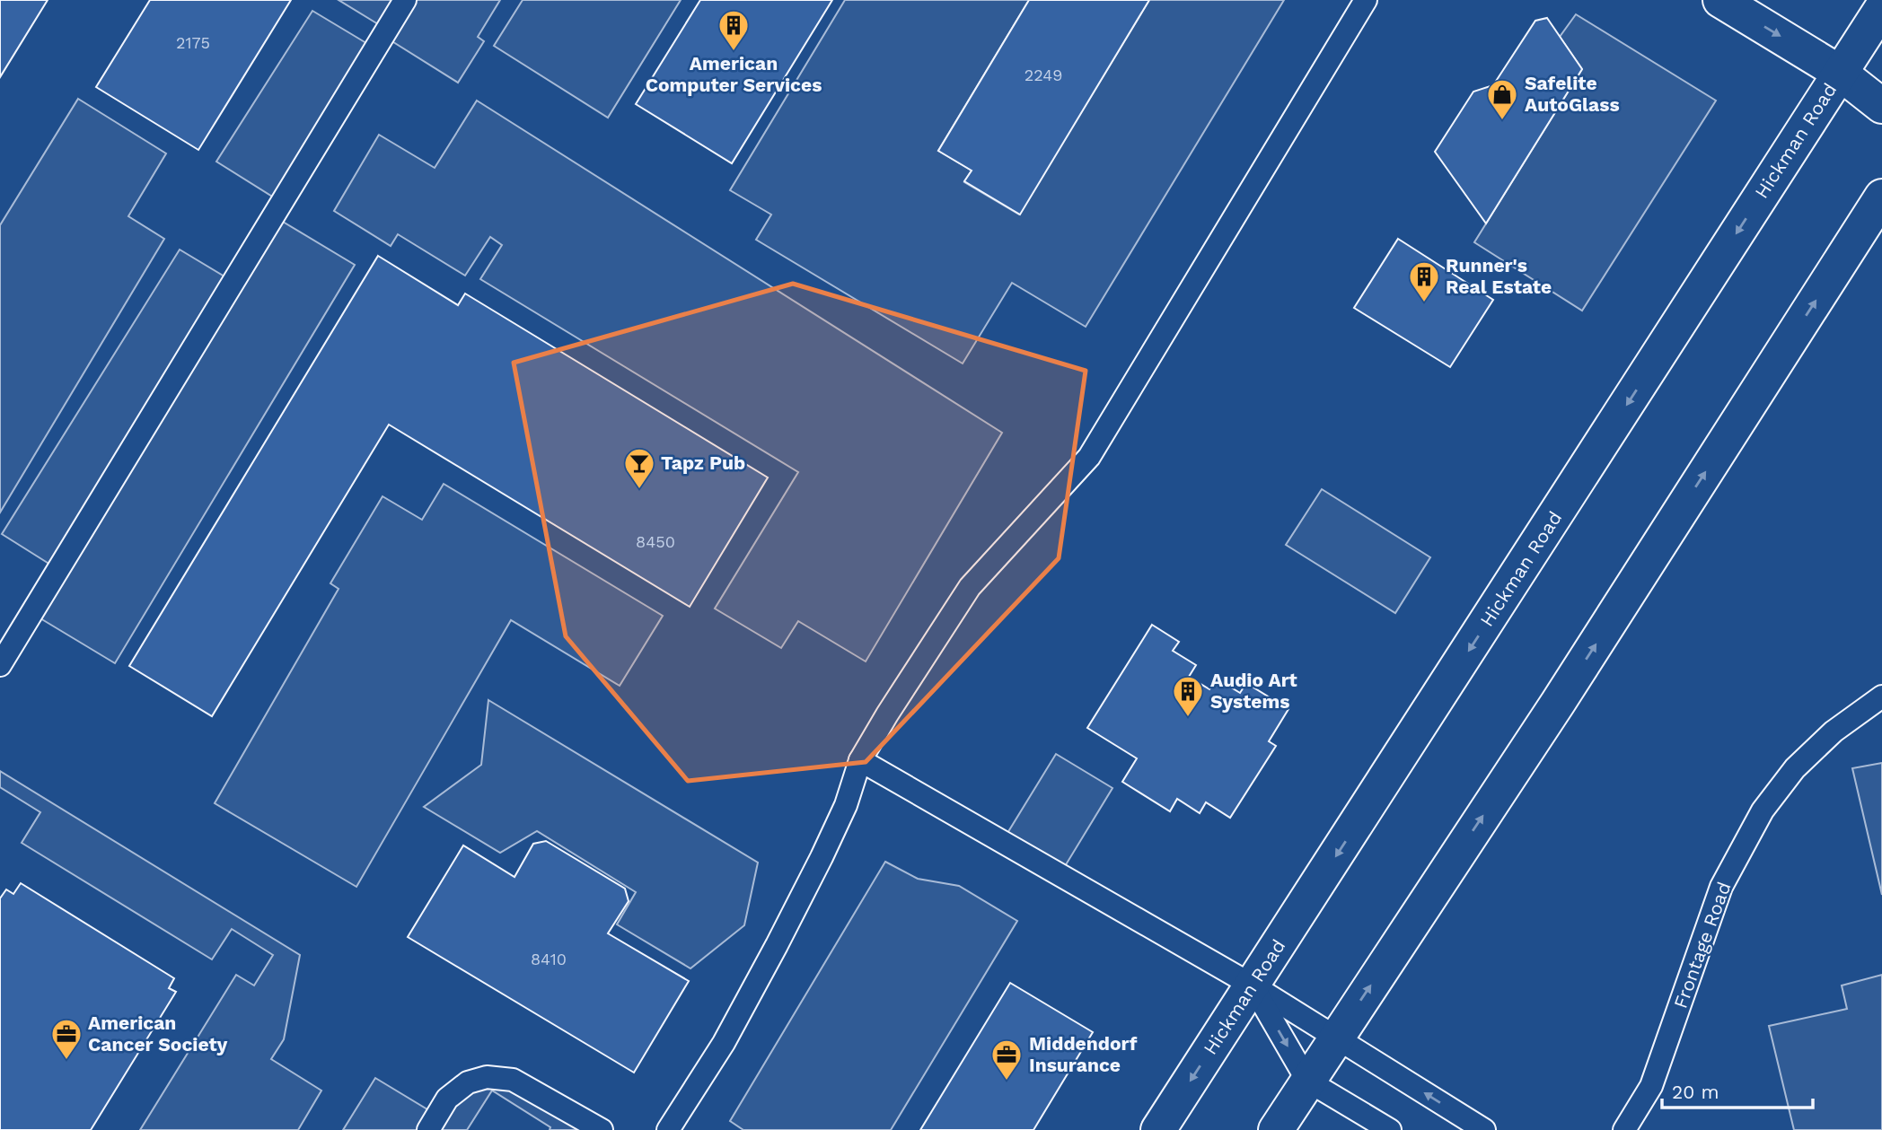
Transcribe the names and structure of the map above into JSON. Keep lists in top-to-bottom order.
{
  "streets": {
    "main road": ["Hickman Road"],
    "lane": ["Frontage Road"]
  },
  "places": {
    "building": ["American Computer Services", "Runner's Real Estate", "Audio Art Systems"],
    "shop": ["Safelite AutoGlass"],
    "bar": ["Tapz Pub"],
    "office": ["American Cancer Society", "Middendorf Insurance"]
  },
  "house_numbers": [
    "2175",
    "2249",
    "8450",
    "8410"
  ],
  "scale_bar": "20 m"
}
